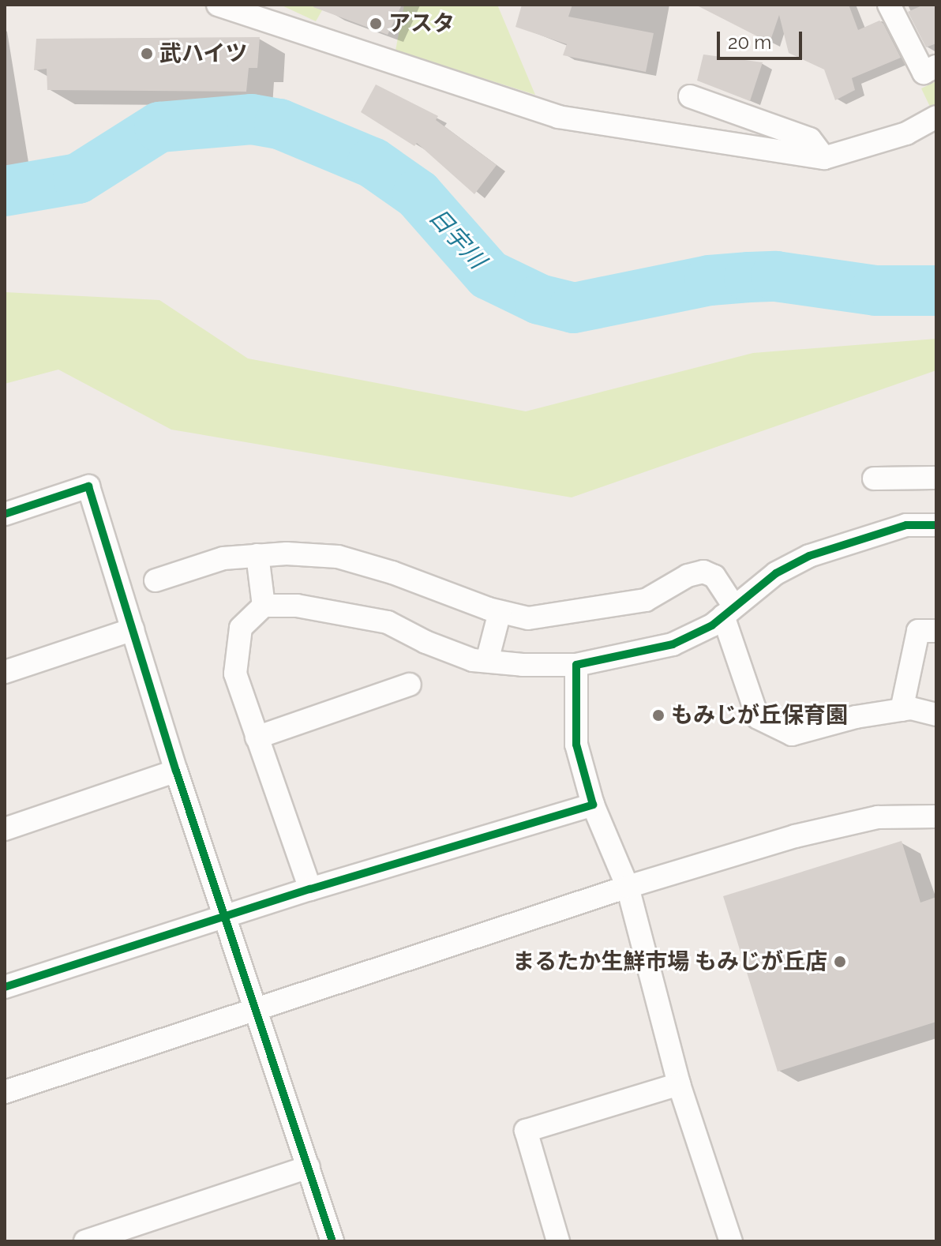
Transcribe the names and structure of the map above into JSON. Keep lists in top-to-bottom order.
{
  "water": ["日宇川"],
  "places": [
    "アスタ",
    "武ハイツ",
    "もみじが丘保育園",
    "まるたか生鮮市場 もみじが丘店"
  ],
  "scale_bar": "20 m"
}
